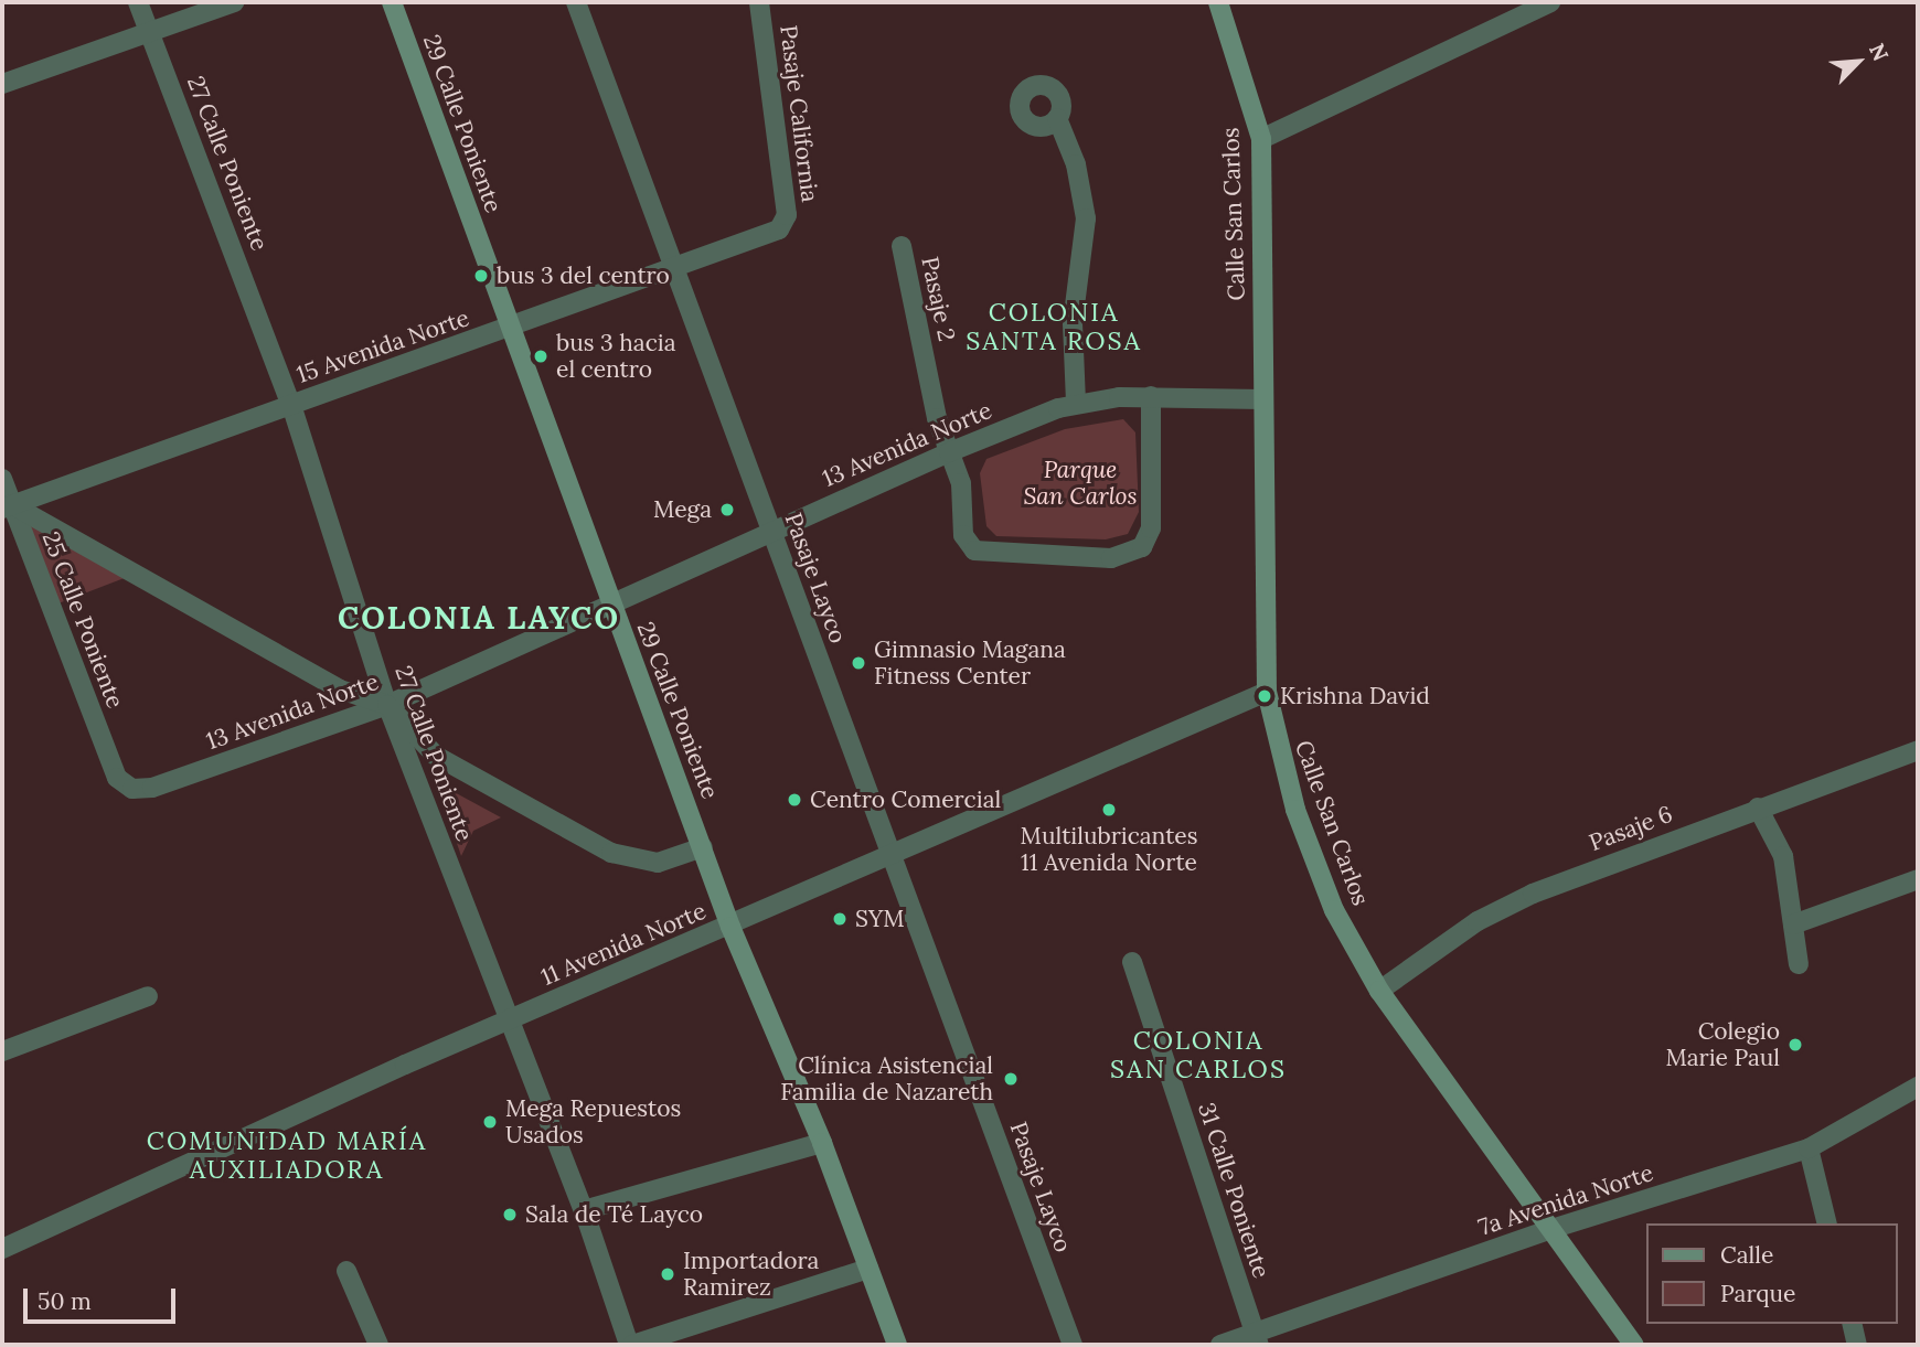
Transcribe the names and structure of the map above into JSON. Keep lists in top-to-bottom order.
{
  "streets": {
    "street": [
      "Pasaje California",
      "29 Calle Poniente",
      "27 Calle Poniente",
      "Calle San Carlos",
      "Pasaje 2",
      "15 Avenida Norte",
      "13 Avenida Norte",
      "Pasaje Layco",
      "25 Calle Poniente",
      "Pasaje 6",
      "11 Avenida Norte",
      "31 Calle Poniente",
      "7a Avenida Norte"
    ]
  },
  "crossings": [
    ["Pasaje California", "15 Avenida Norte"],
    ["29 Calle Poniente", "15 Avenida Norte"],
    ["29 Calle Poniente", "13 Avenida Norte"],
    ["29 Calle Poniente", "11 Avenida Norte"],
    ["27 Calle Poniente", "15 Avenida Norte"],
    ["27 Calle Poniente", "13 Avenida Norte"],
    ["27 Calle Poniente", "11 Avenida Norte"],
    ["Calle San Carlos", "13 Avenida Norte"],
    ["Calle San Carlos", "Pasaje 6"],
    ["Calle San Carlos", "11 Avenida Norte"],
    ["Calle San Carlos", "7a Avenida Norte"],
    ["Pasaje 2", "13 Avenida Norte"],
    ["15 Avenida Norte", "Pasaje Layco"],
    ["15 Avenida Norte", "25 Calle Poniente"],
    ["13 Avenida Norte", "Pasaje Layco"],
    ["13 Avenida Norte", "25 Calle Poniente"],
    ["Pasaje Layco", "11 Avenida Norte"],
    ["31 Calle Poniente", "7a Avenida Norte"]
  ],
  "districts": [
    "COLONIA SANTA ROSA",
    "COLONIA LAYCO",
    "COLONIA SAN CARLOS",
    "COMUNIDAD MARÍA AUXILIADORA"
  ],
  "parks": ["Parque San Carlos"],
  "places": [
    "bus 3 del centro",
    "bus 3 hacia el centro",
    "Mega",
    "Gimnasio Magana Fitness Center",
    "Krishna David",
    "Centro Comercial",
    "Multilubricantes 11 Avenida Norte",
    "SYM",
    "Colegio Marie Paul",
    "Clínica Asistencial Familia de Nazareth",
    "Mega Repuestos Usados",
    "Sala de Té Layco",
    "Importadora Ramirez"
  ],
  "legend": ["Calle", "Parque"],
  "scale_bar": "50 m",
  "north": "top right"
}
